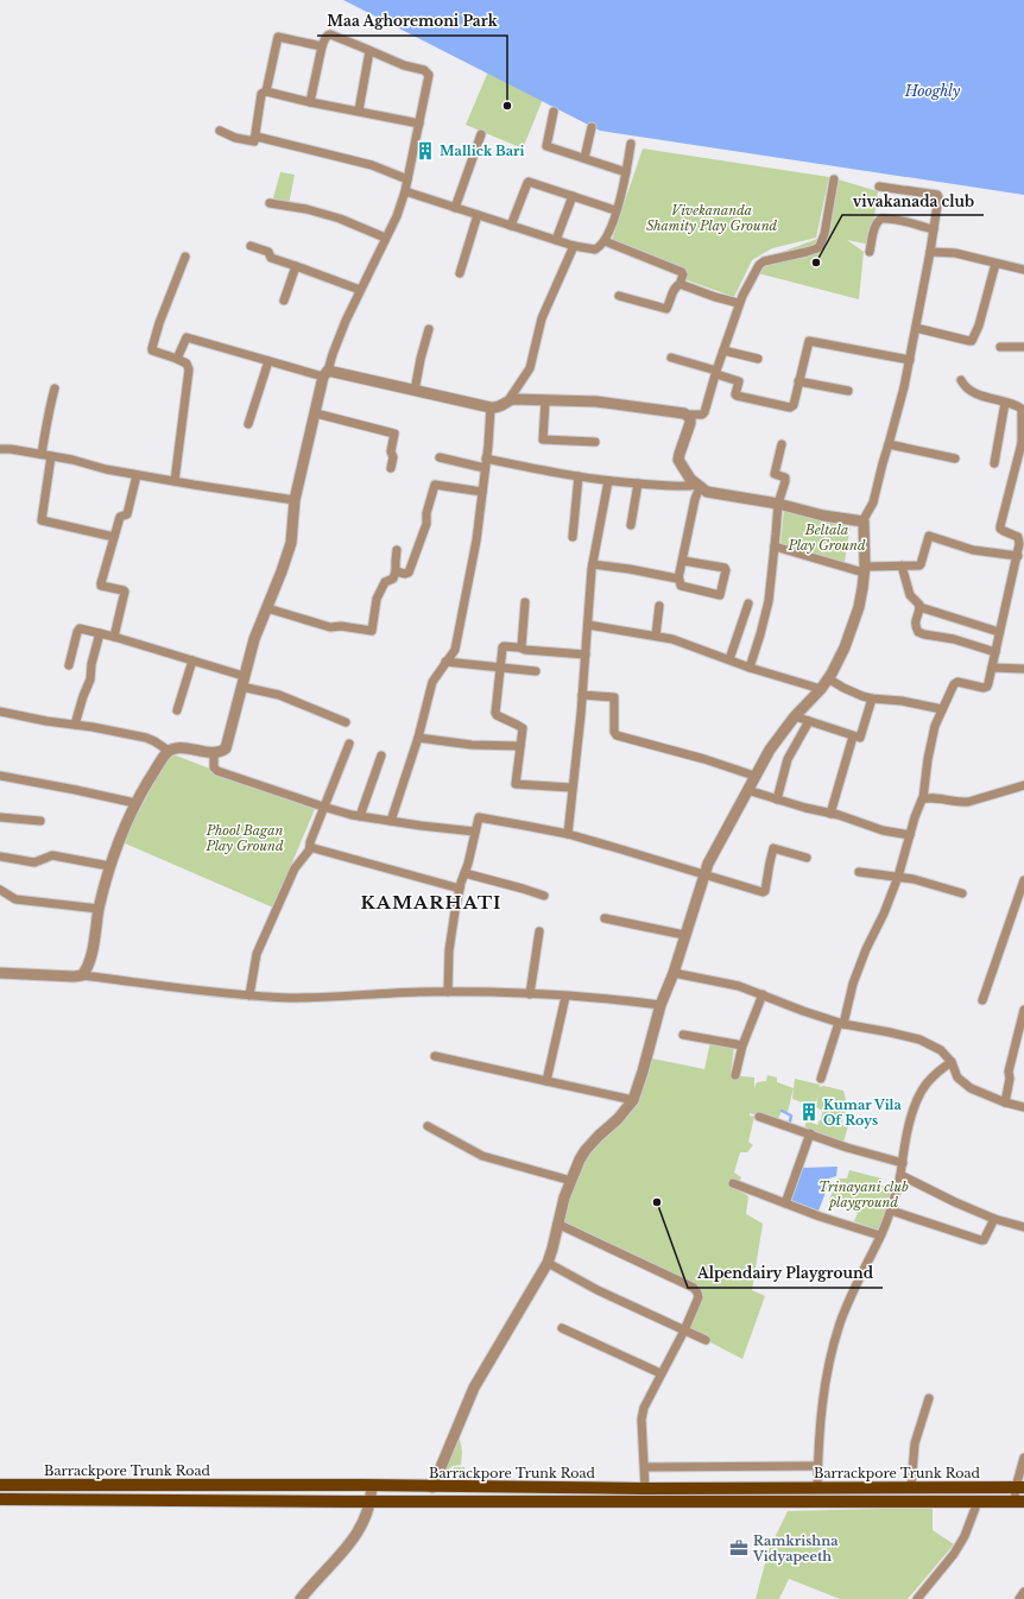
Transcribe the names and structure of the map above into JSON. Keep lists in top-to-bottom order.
{
  "streets": {
    "main road": ["Barrackpore Trunk Road"]
  },
  "districts": ["KAMARHATI"],
  "water": ["Hooghly"],
  "parks": [
    "Vivekananda Shamity Play Ground",
    "Beltala Play Ground",
    "Phool Bagan Play Ground",
    "Trinayani club playground"
  ],
  "places": {
    "other": ["Maa Aghoremoni Park", "vivakanada club", "Alpendairy Playground"],
    "building": ["Mallick Bari", "Kumar Vila Of Roys"],
    "office": ["Ramkrishna Vidyapeeth"]
  }
}
